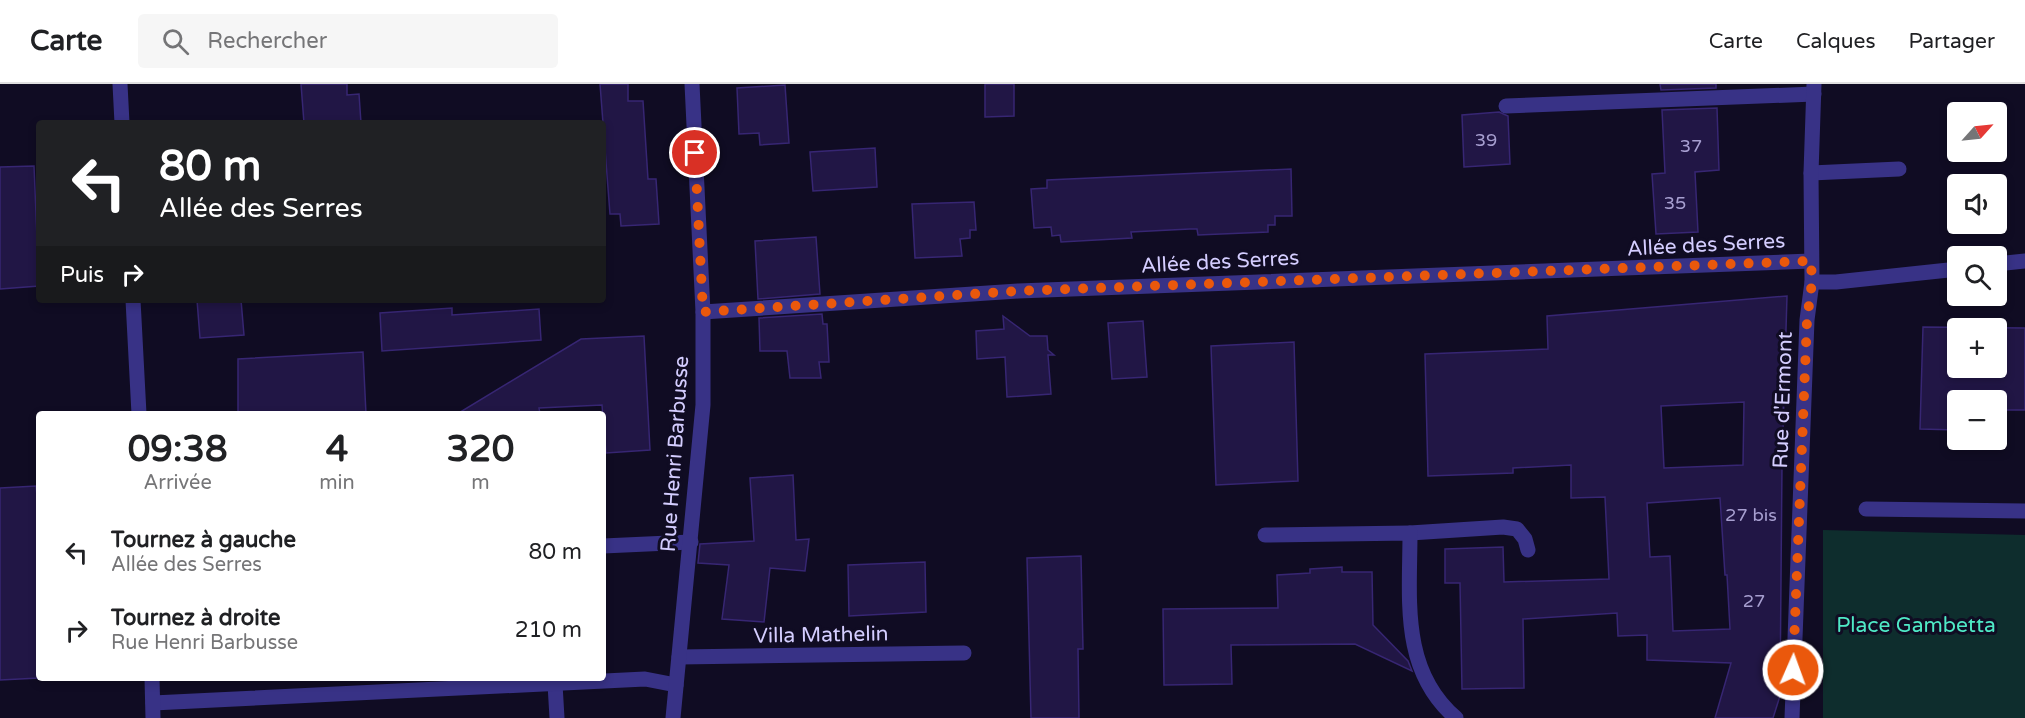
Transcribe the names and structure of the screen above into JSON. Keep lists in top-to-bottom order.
{
  "streets": {
    "street": [
      "Allée des Serres",
      "Rue d'Ermont",
      "Rue Henri Barbusse",
      "Villa Mathelin"
    ]
  },
  "crossings": [
    ["Allée des Serres", "Rue d'Ermont"],
    ["Allée des Serres", "Rue Henri Barbusse"],
    ["Rue Henri Barbusse", "Villa Mathelin"]
  ],
  "parks": ["Place Gambetta"],
  "house_numbers": [
    "39",
    "37",
    "35",
    "27 bis",
    "27"
  ],
  "north": "top right",
  "page": {
    "header": "Carte",
    "search": "Rechercher",
    "nav": ["Carte", "Calques", "Partager"],
    "map_buttons": ["+", "−"],
    "turn": ["80 m", "Allée des Serres"],
    "then": "Puis",
    "eta": [
      "09:38",
      "Arrivée",
      "4",
      "min",
      "320",
      "m"
    ],
    "list": [
      {
        "name": "Tournez à gauche",
        "note": "Allée des Serres",
        "value": "80 m"
      },
      {
        "name": "Tournez à droite",
        "note": "Rue Henri Barbusse",
        "value": "210 m"
      }
    ]
  }
}
